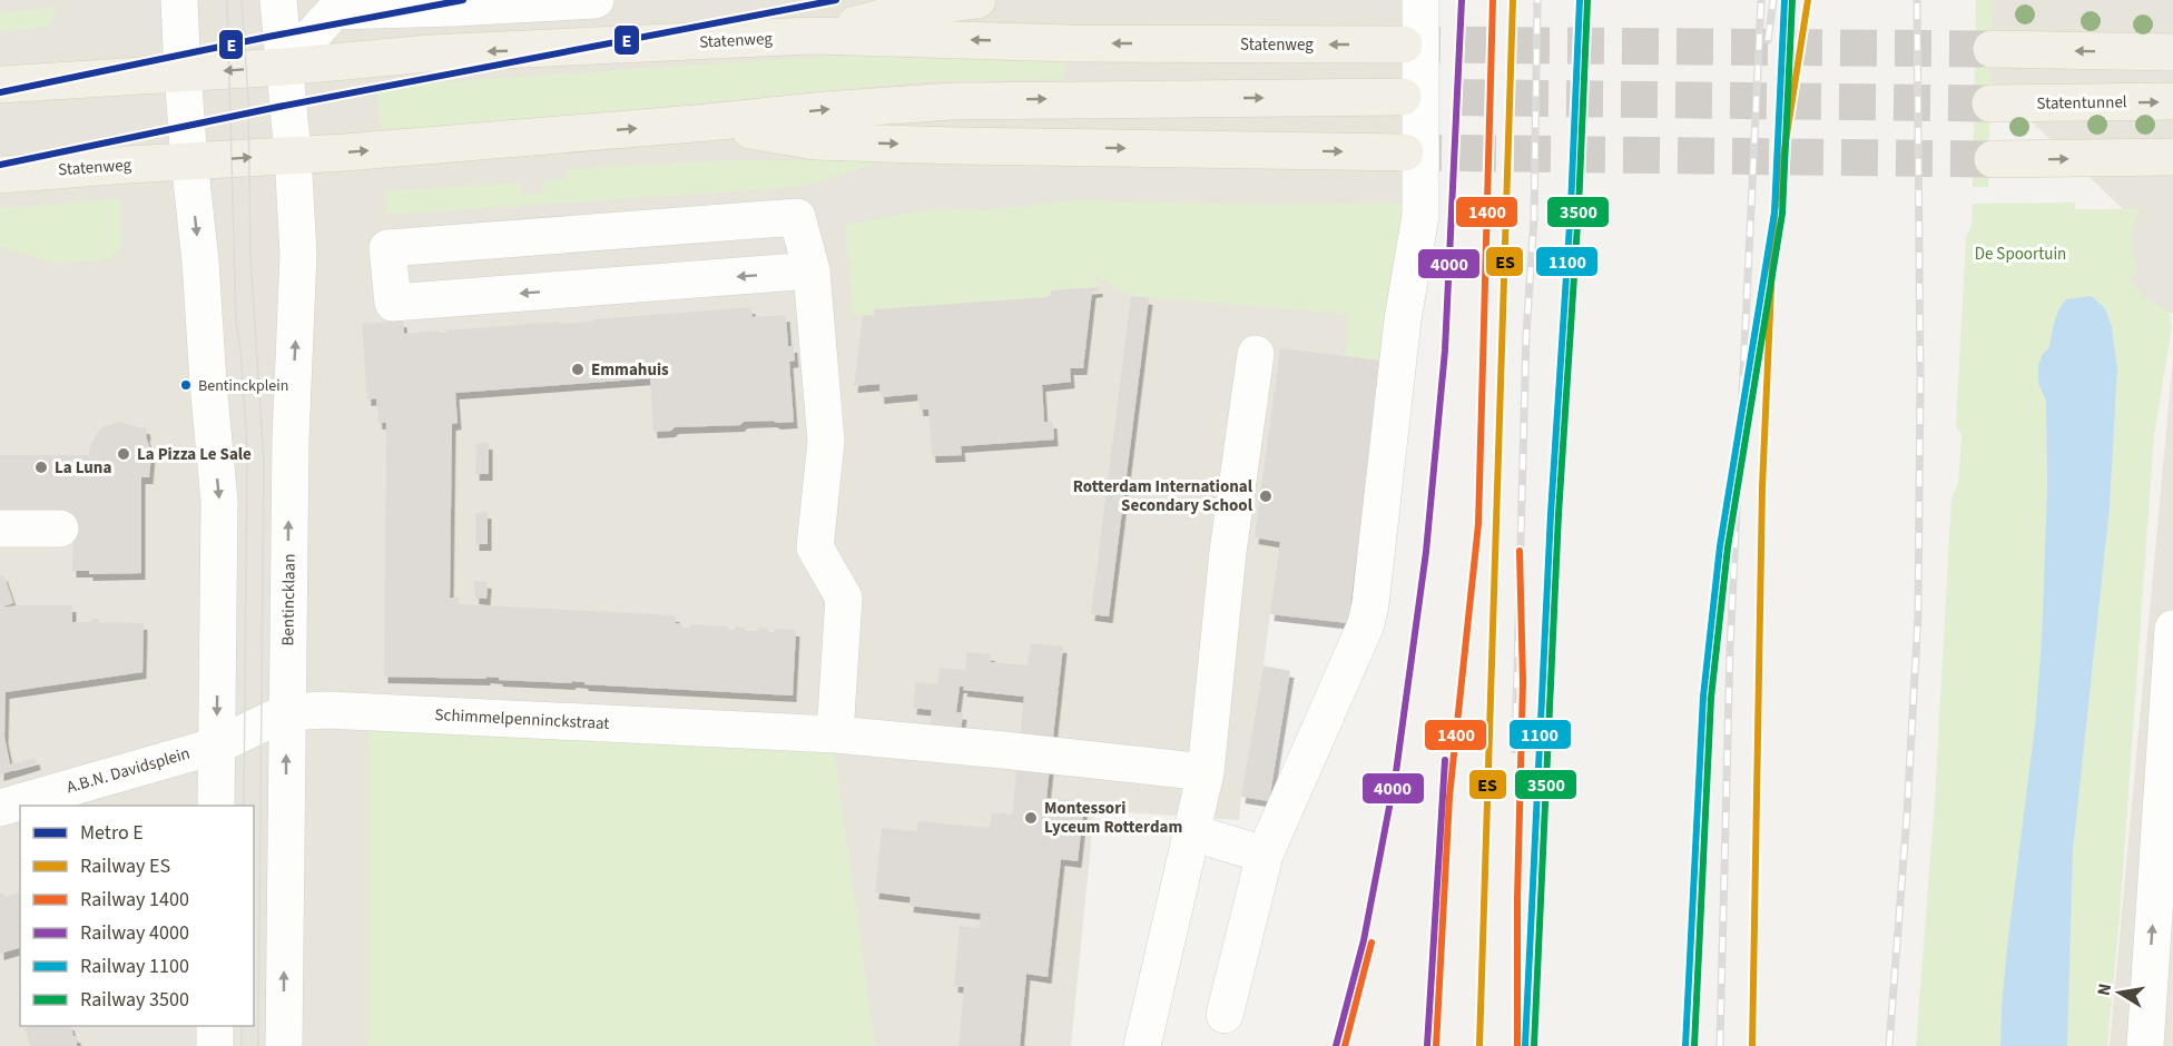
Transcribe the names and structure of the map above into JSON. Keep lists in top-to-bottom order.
{
  "streets": {
    "main road": ["Statenweg", "Statentunnel"],
    "street": ["Bentincklaan", "Schimmelpenninckstraat", "A.B.N. Davidsplein"]
  },
  "crossings": [
    ["Bentincklaan", "Schimmelpenninckstraat"],
    ["Schimmelpenninckstraat", "A.B.N. Davidsplein"]
  ],
  "parks": ["De Spoortuin"],
  "places": [
    "Emmahuis",
    "Bentinckplein",
    "La Pizza Le Sale",
    "La Luna",
    "Rotterdam International Secondary School",
    "Montessori Lyceum Rotterdam"
  ],
  "lines": [
    "metro line E",
    "rail line ES",
    "rail line 1400",
    "rail line 4000",
    "rail line 1100",
    "rail line 3500"
  ],
  "legend": [
    "Metro E",
    "Railway ES",
    "Railway 1400",
    "Railway 4000",
    "Railway 1100",
    "Railway 3500"
  ],
  "north": "left"
}
